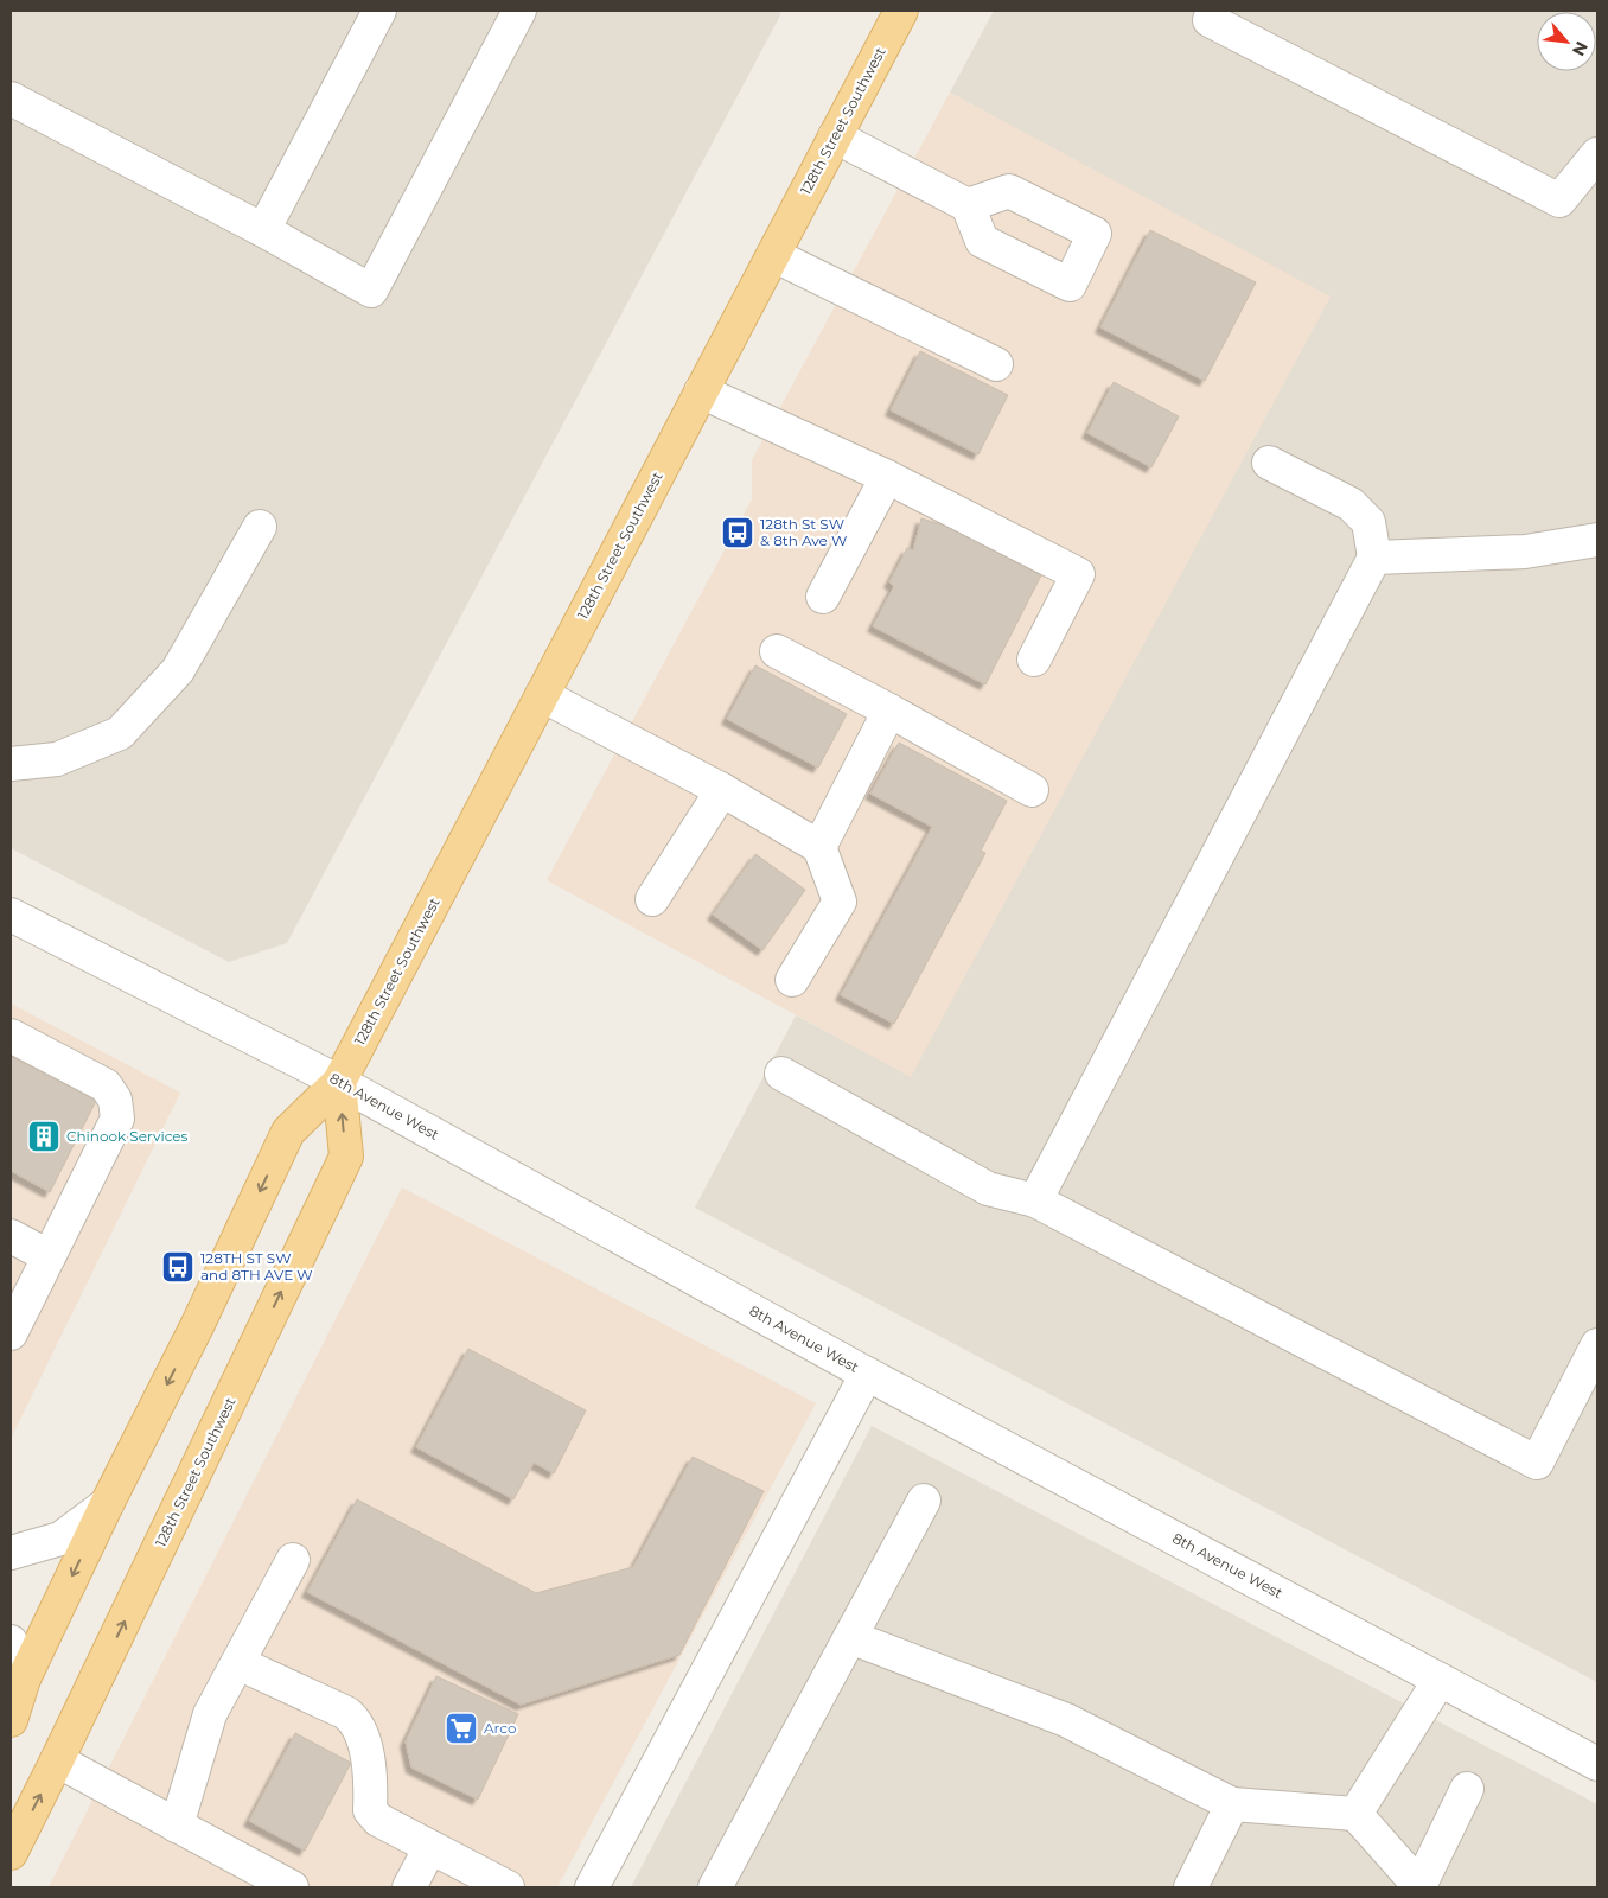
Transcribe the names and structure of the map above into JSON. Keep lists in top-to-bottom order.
{
  "streets": {
    "main road": ["128th Street Southwest"],
    "street": ["8th Avenue West"]
  },
  "crossings": [
    ["128th Street Southwest", "8th Avenue West"]
  ],
  "places": {
    "bus stop": ["128th St SW & 8th Ave W", "128TH ST SW and 8TH AVE W"],
    "building": ["Chinook Services"],
    "supermarket": ["Arco"]
  },
  "north": "bottom right"
}
